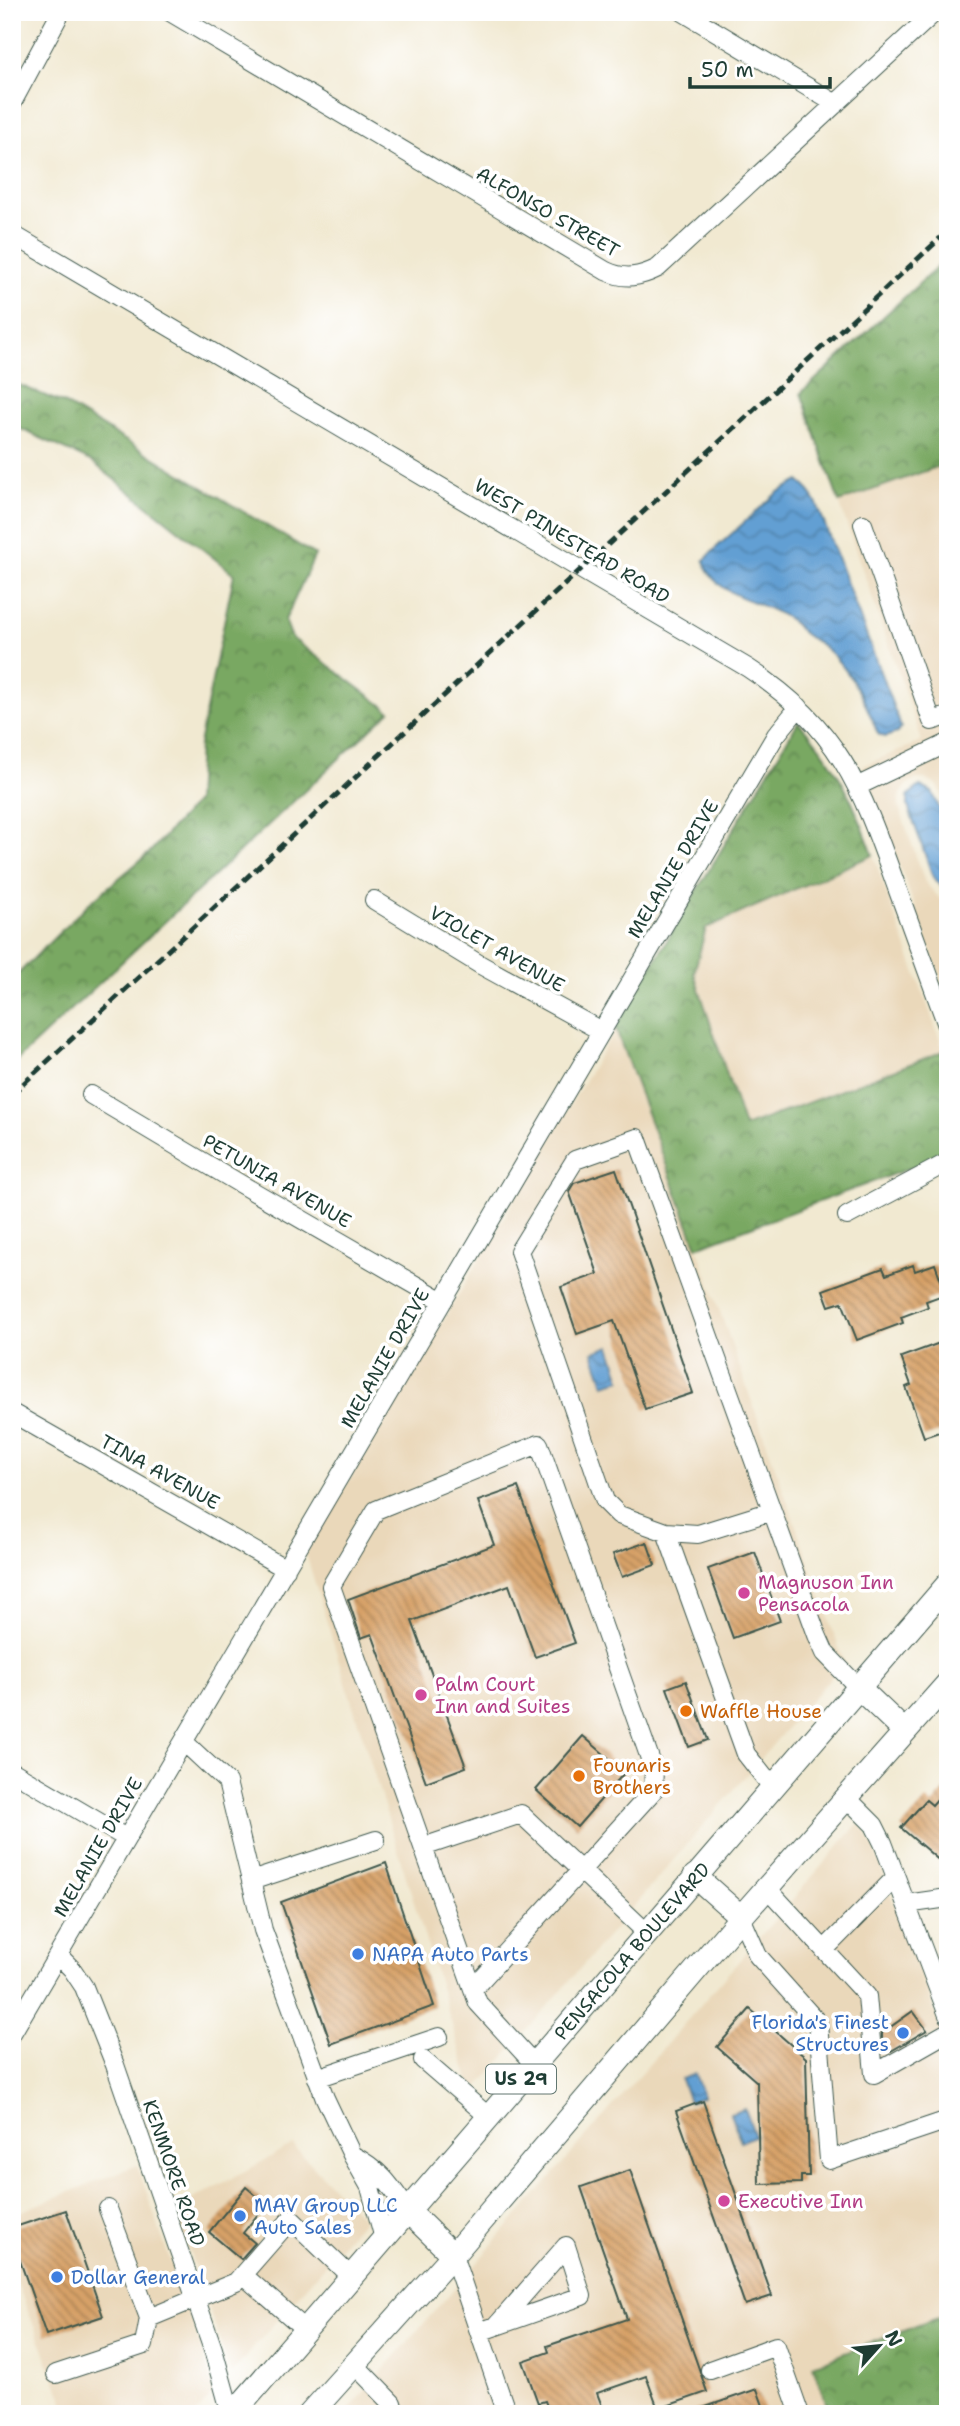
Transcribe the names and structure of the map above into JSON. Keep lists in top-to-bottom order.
{
  "streets": {
    "main road": ["PENSACOLA BOULEVARD", "US 29"],
    "street": [
      "ALFONSO STREET",
      "WEST PINESTEAD ROAD",
      "MELANIE DRIVE",
      "VIOLET AVENUE",
      "PETUNIA AVENUE",
      "TINA AVENUE",
      "KENMORE ROAD"
    ]
  },
  "crossings": [
    ["WEST PINESTEAD ROAD", "MELANIE DRIVE"],
    ["MELANIE DRIVE", "VIOLET AVENUE"],
    ["MELANIE DRIVE", "PETUNIA AVENUE"],
    ["MELANIE DRIVE", "TINA AVENUE"],
    ["MELANIE DRIVE", "KENMORE ROAD"],
    ["PENSACOLA BOULEVARD", "KENMORE ROAD"]
  ],
  "places": [
    "Magnuson Inn Pensacola",
    "Palm Court Inn and Suites",
    "Waffle House",
    "Founaris Brothers",
    "NAPA Auto Parts",
    "Florida's Finest Structures",
    "Executive Inn",
    "MAV Group LLC Auto Sales",
    "Dollar General"
  ],
  "scale_bar": "50 m",
  "north": "top right"
}
